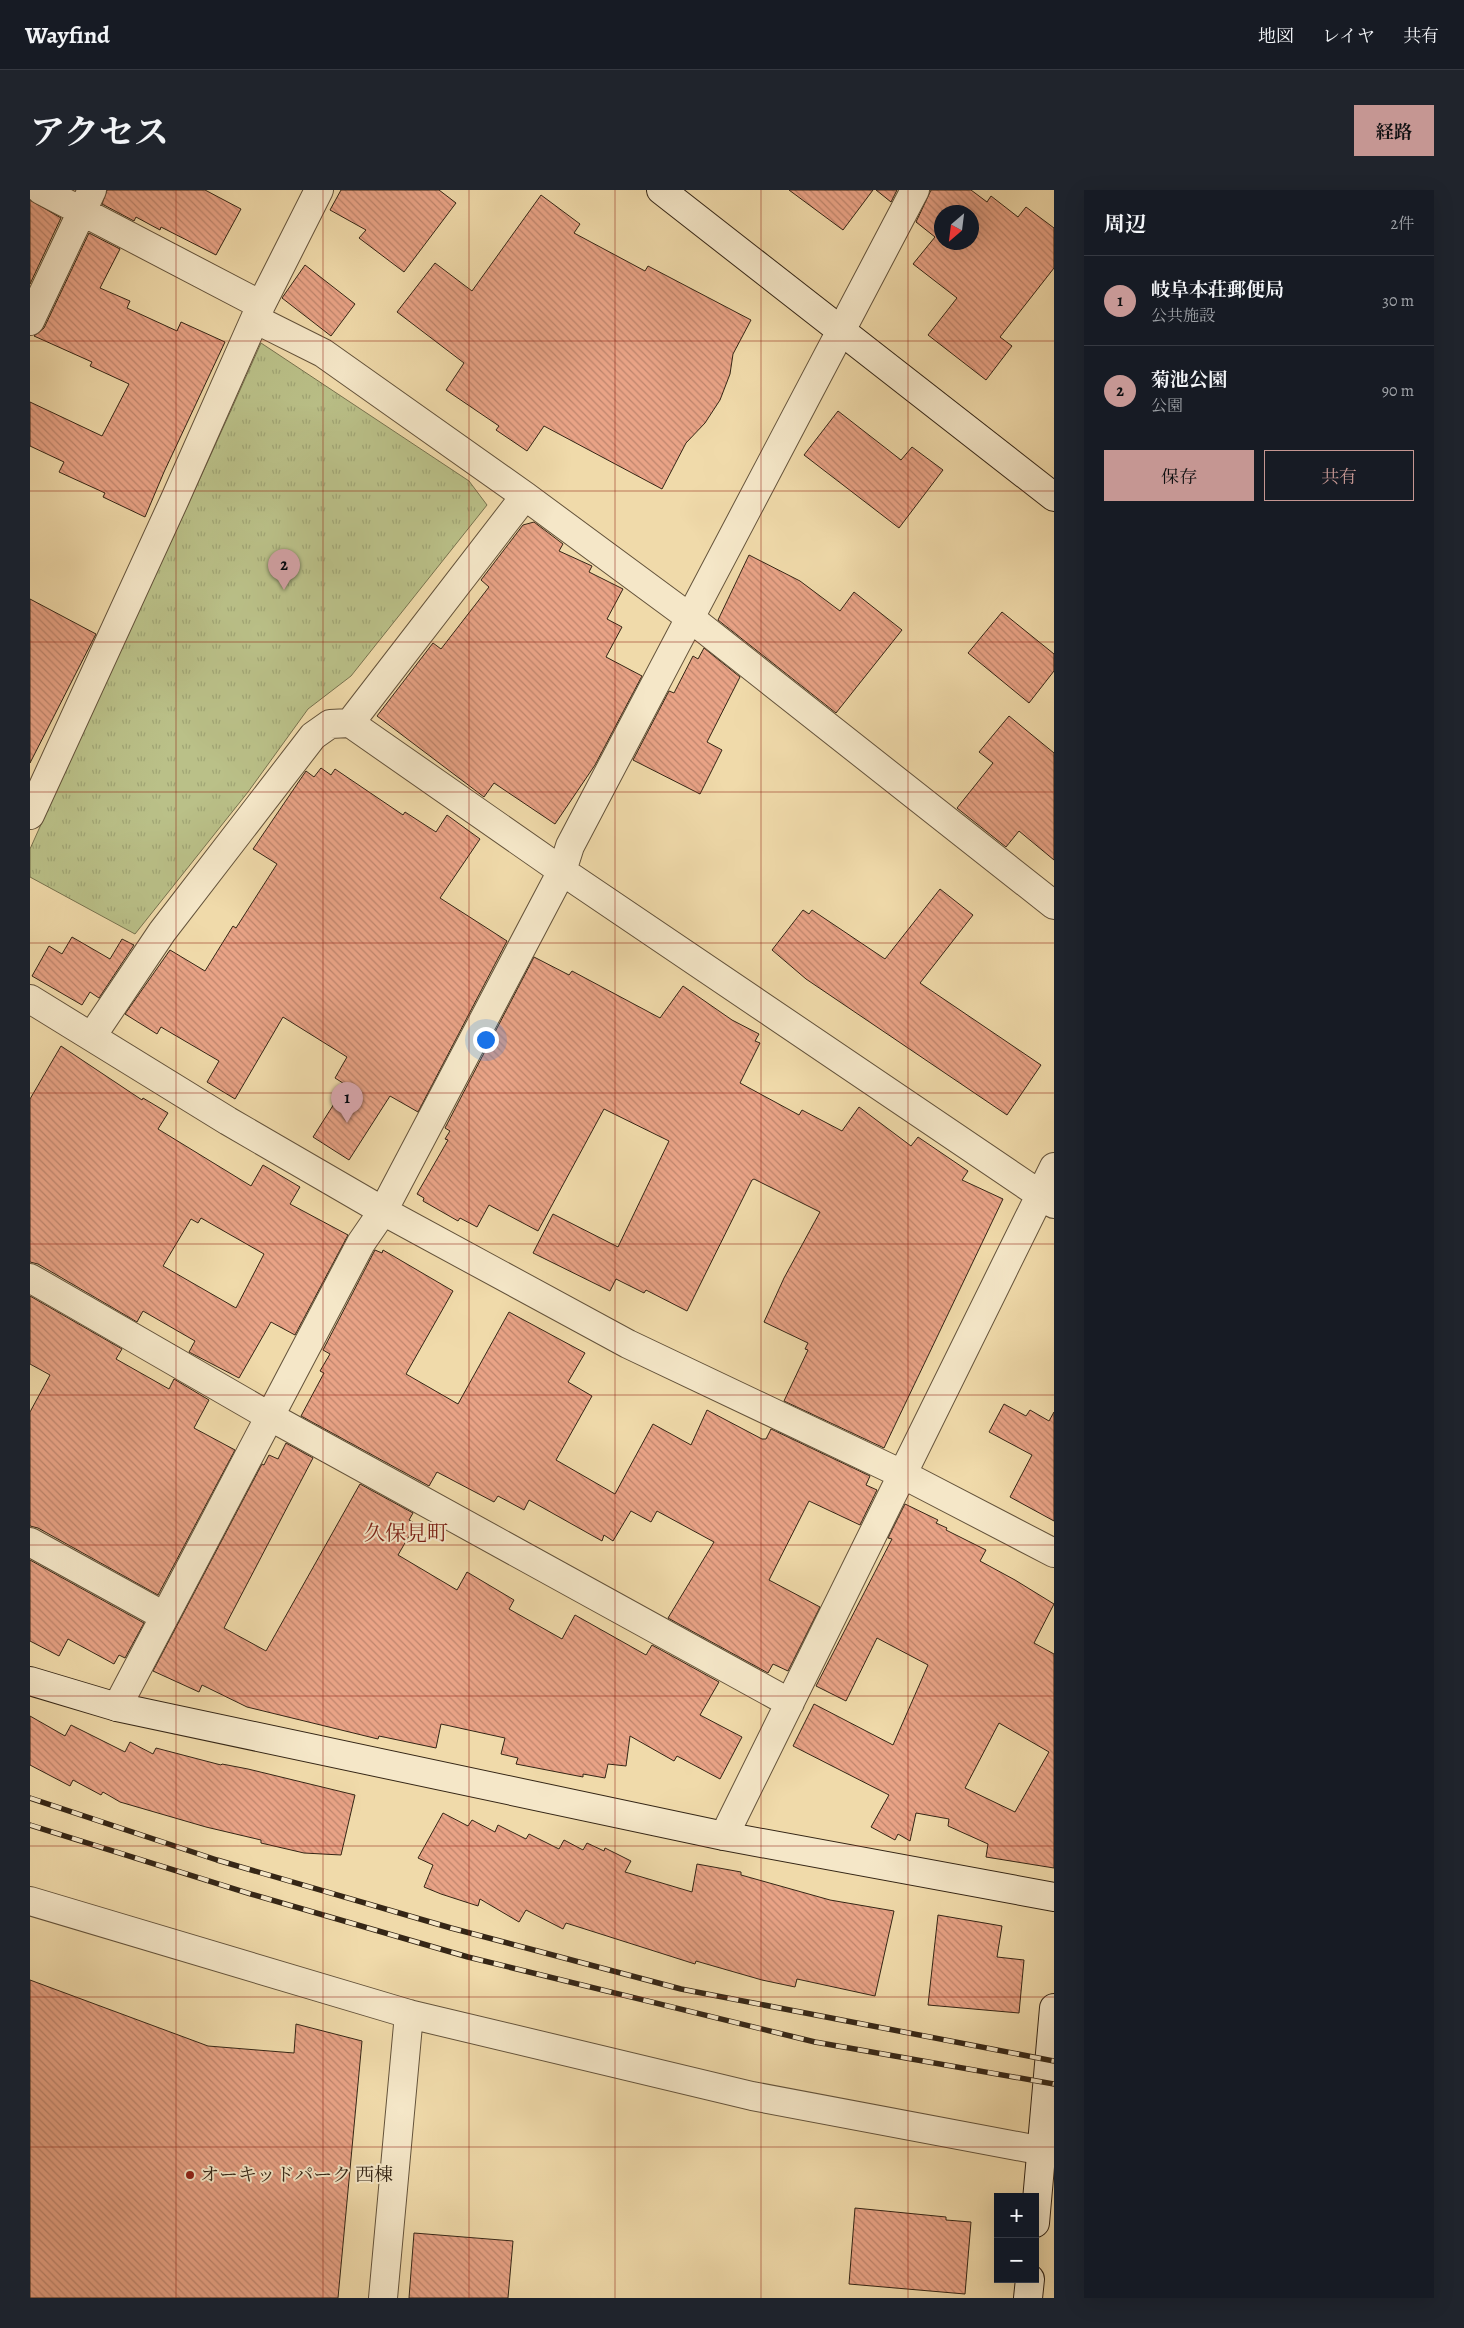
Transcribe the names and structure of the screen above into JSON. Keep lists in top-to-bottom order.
{
  "districts": ["久保見町"],
  "places": ["オーキッドパーク 西棟"],
  "north": "bottom left",
  "page": {
    "header": "Wayfind",
    "nav": ["地図", "レイヤ", "共有"],
    "title": "アクセス",
    "buttons": [
      "経路",
      ["保存", "共有"]
    ],
    "heading": ["周辺", "2件"],
    "list": [
      {
        "mark": "1",
        "name": "岐阜本荘郵便局",
        "note": "公共施設",
        "value": "30 m"
      },
      {
        "mark": "2",
        "name": "菊池公園",
        "note": "公園",
        "value": "90 m"
      }
    ],
    "pins": ["2", "1"],
    "map_buttons": ["+", "−"]
  }
}
